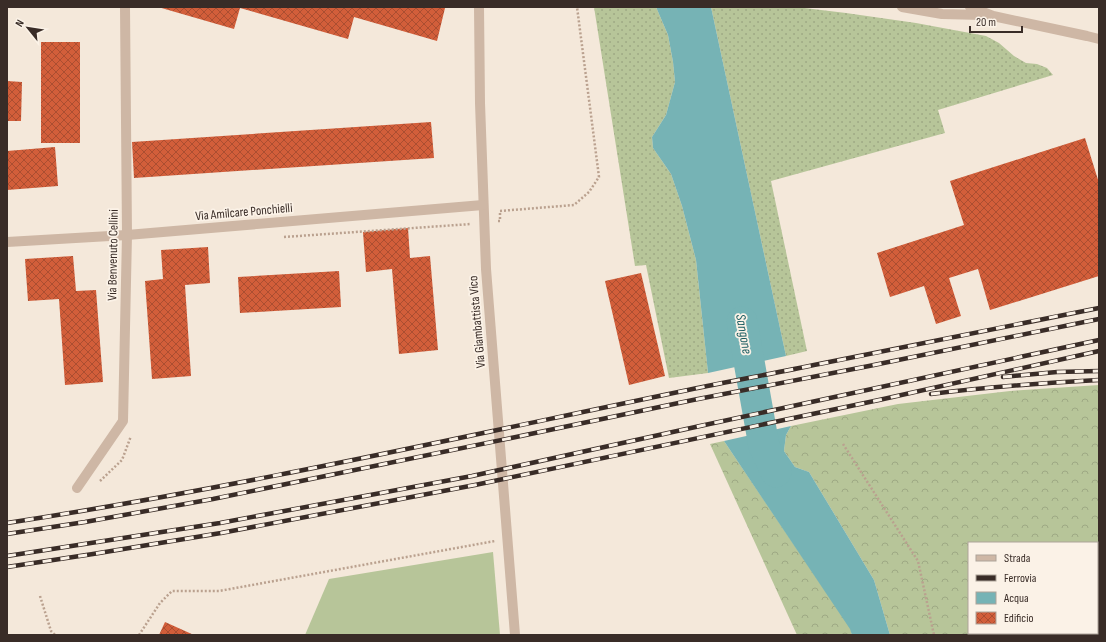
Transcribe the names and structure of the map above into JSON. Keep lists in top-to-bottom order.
{
  "streets": {
    "street": ["Via Amilcare Ponchielli", "Via Benvenuto Cellini", "Via Giambattista Vico"]
  },
  "crossings": [
    ["Via Amilcare Ponchielli", "Via Benvenuto Cellini"],
    ["Via Amilcare Ponchielli", "Via Giambattista Vico"]
  ],
  "water": ["Sangone"],
  "legend": [
    "Strada",
    "Ferrovia",
    "Acqua",
    "Edificio"
  ],
  "scale_bar": "20 m",
  "north": "top left"
}
